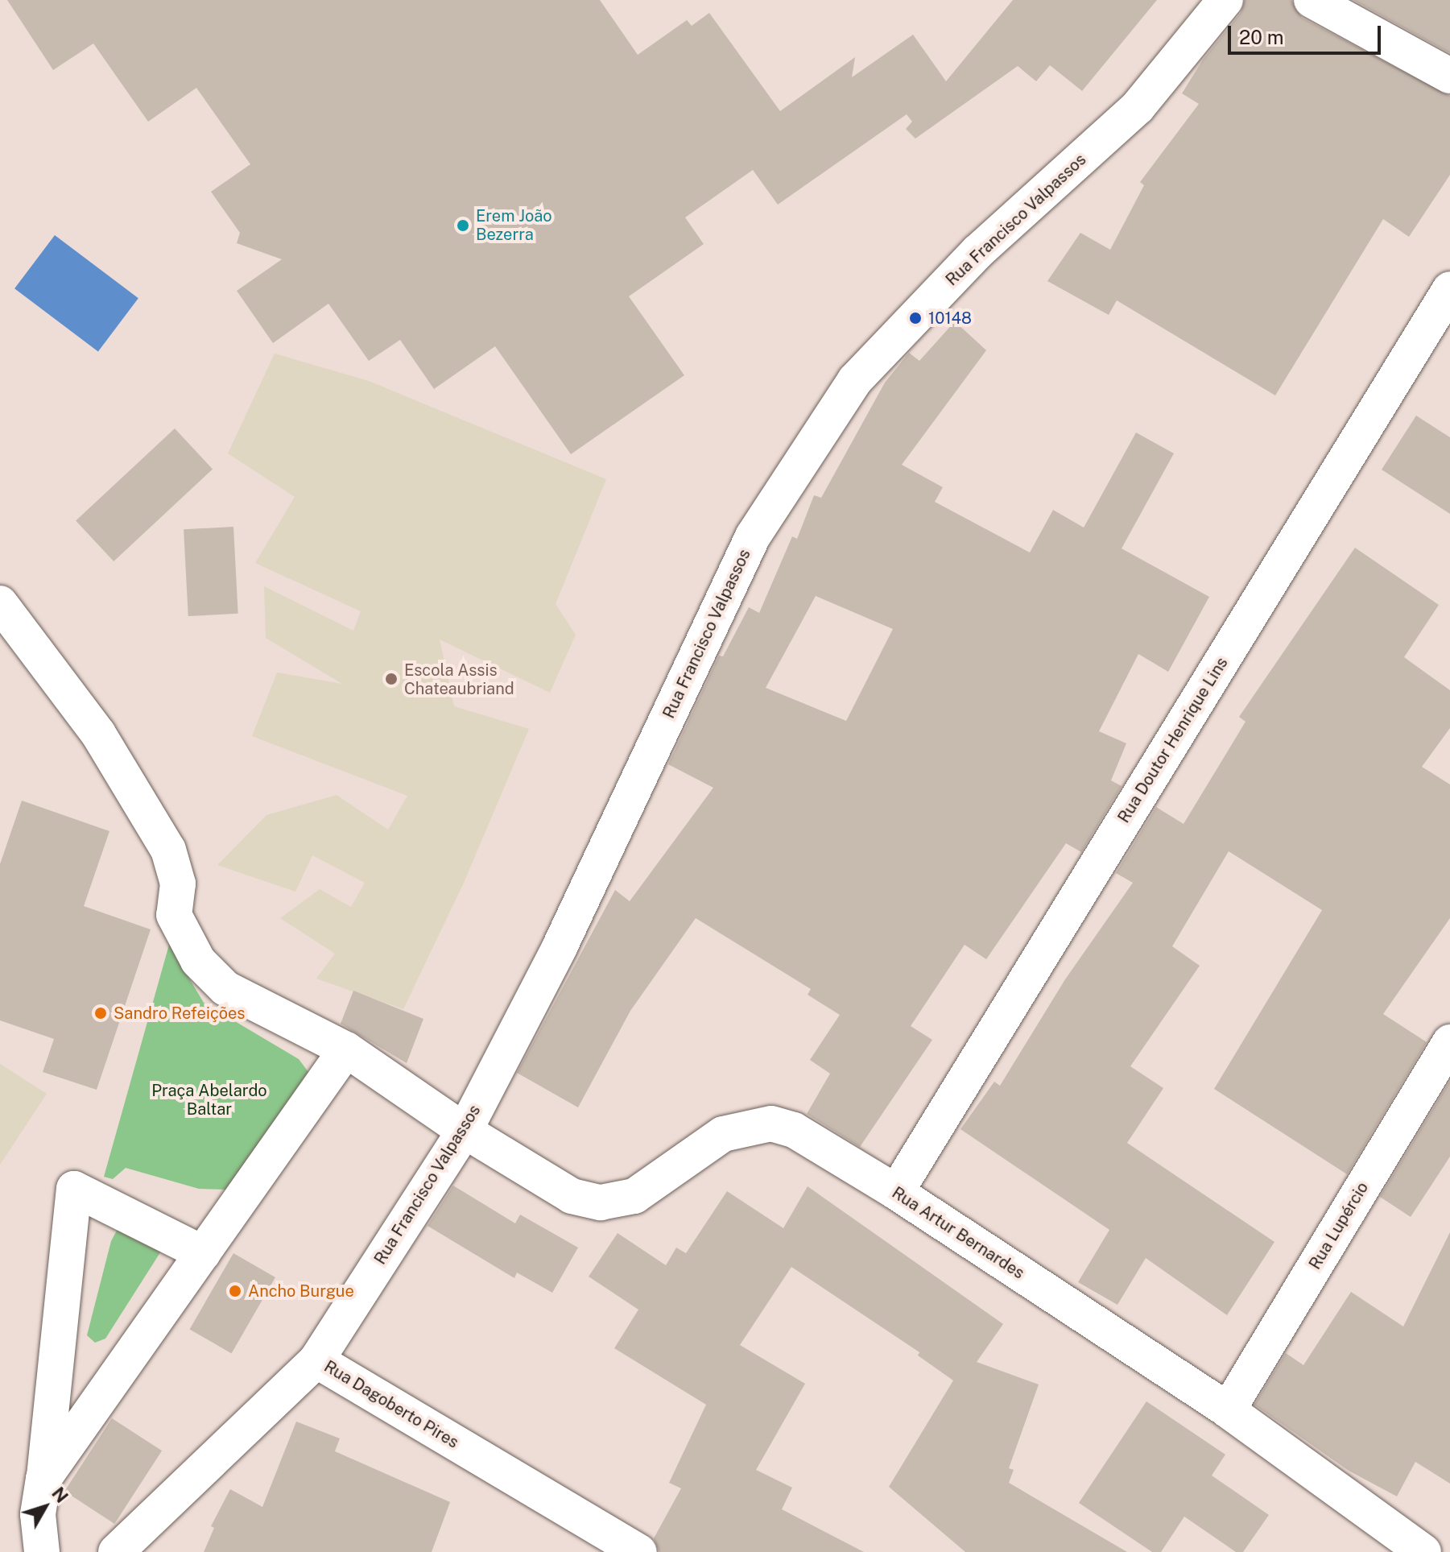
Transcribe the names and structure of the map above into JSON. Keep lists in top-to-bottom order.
{
  "streets": {
    "street": [
      "Rua Francisco Valpassos",
      "Rua Doutor Henrique Lins",
      "Rua Lupércio",
      "Rua Artur Bernardes",
      "Rua Dagoberto Pires"
    ]
  },
  "crossings": [
    ["Rua Francisco Valpassos", "Rua Artur Bernardes"],
    ["Rua Francisco Valpassos", "Rua Dagoberto Pires"],
    ["Rua Doutor Henrique Lins", "Rua Artur Bernardes"],
    ["Rua Lupércio", "Rua Artur Bernardes"]
  ],
  "parks": ["Praça Abelardo Baltar"],
  "places": [
    "Erem João Bezerra",
    "10148",
    "Escola Assis Chateaubriand",
    "Sandro Refeições",
    "Ancho Burgue"
  ],
  "scale_bar": "20 m",
  "north": "top right"
}
